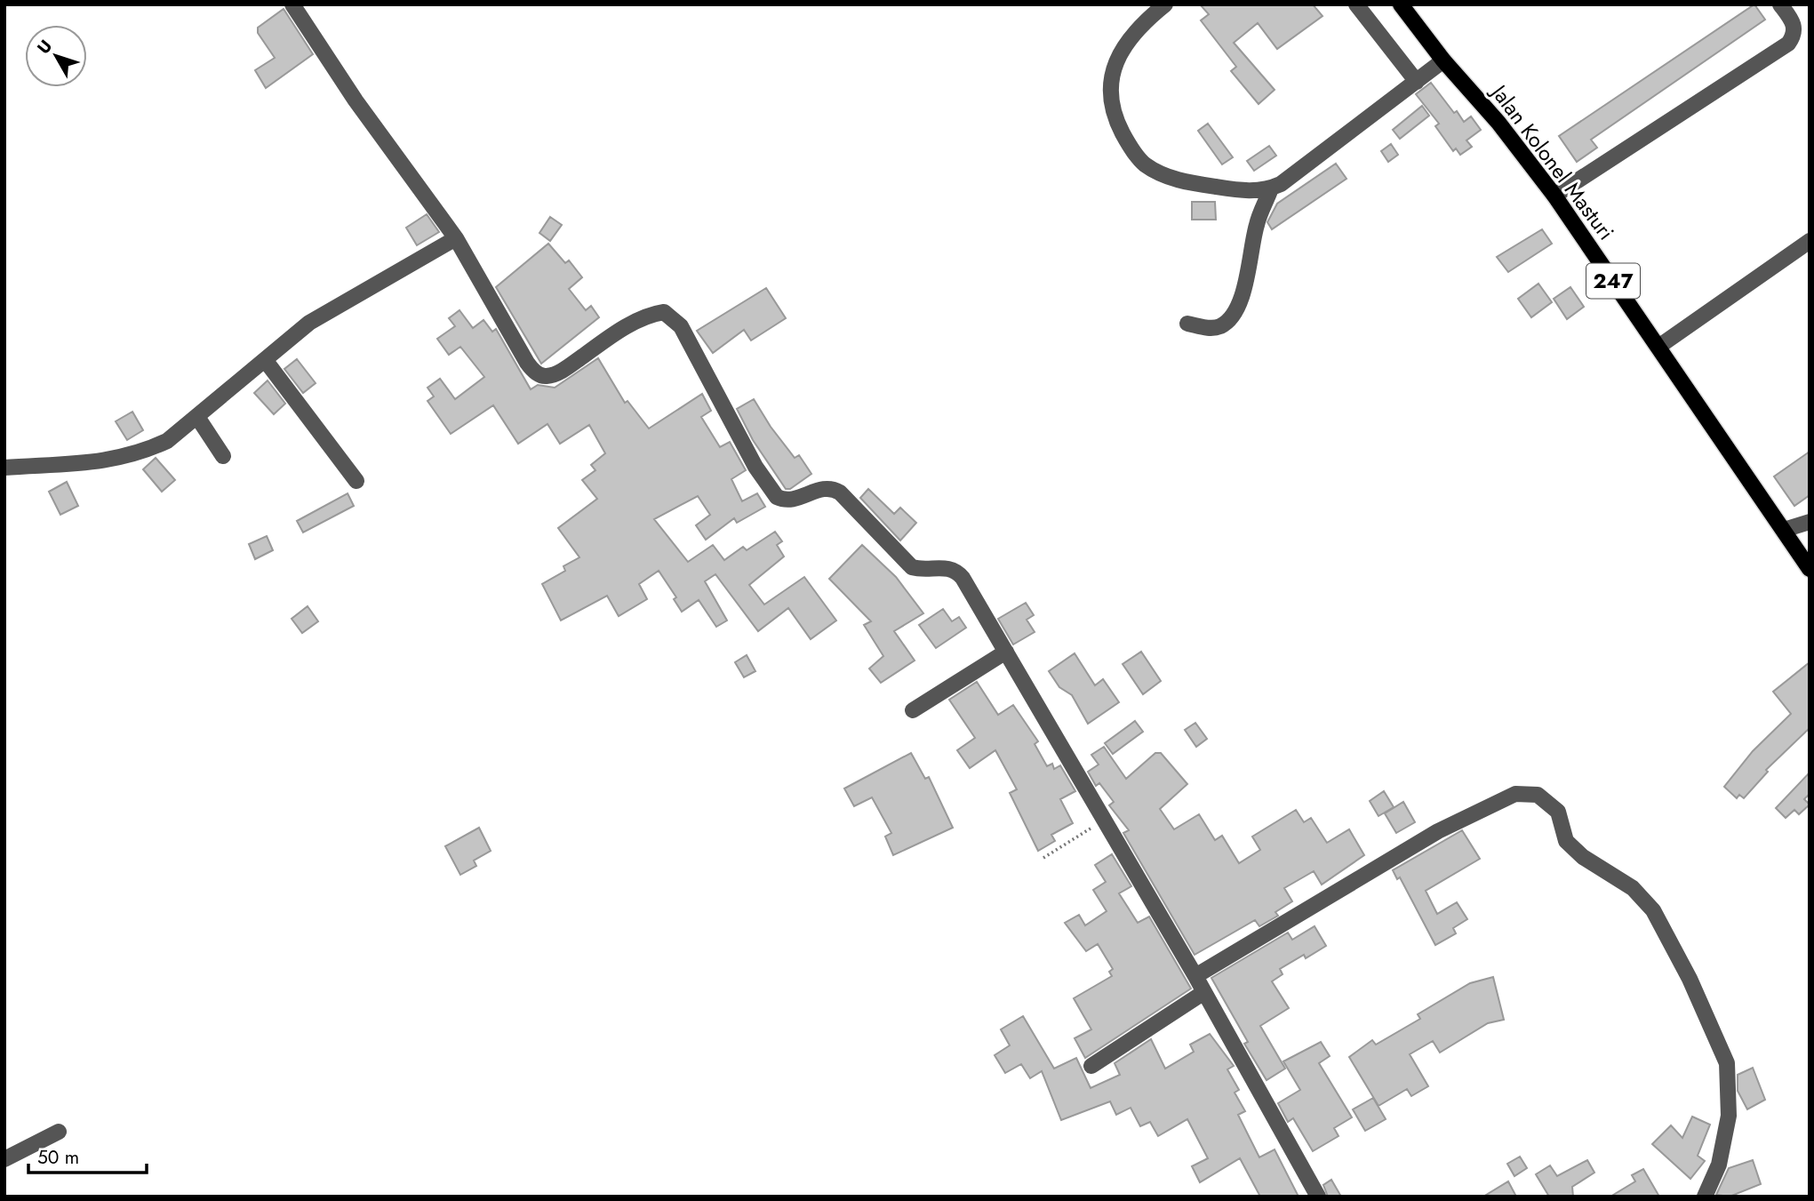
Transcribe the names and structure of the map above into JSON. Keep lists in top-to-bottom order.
{
  "streets": {
    "main road": ["Jalan Kolonel Masturi", "247"]
  },
  "scale_bar": "50 m",
  "north": "top left"
}
